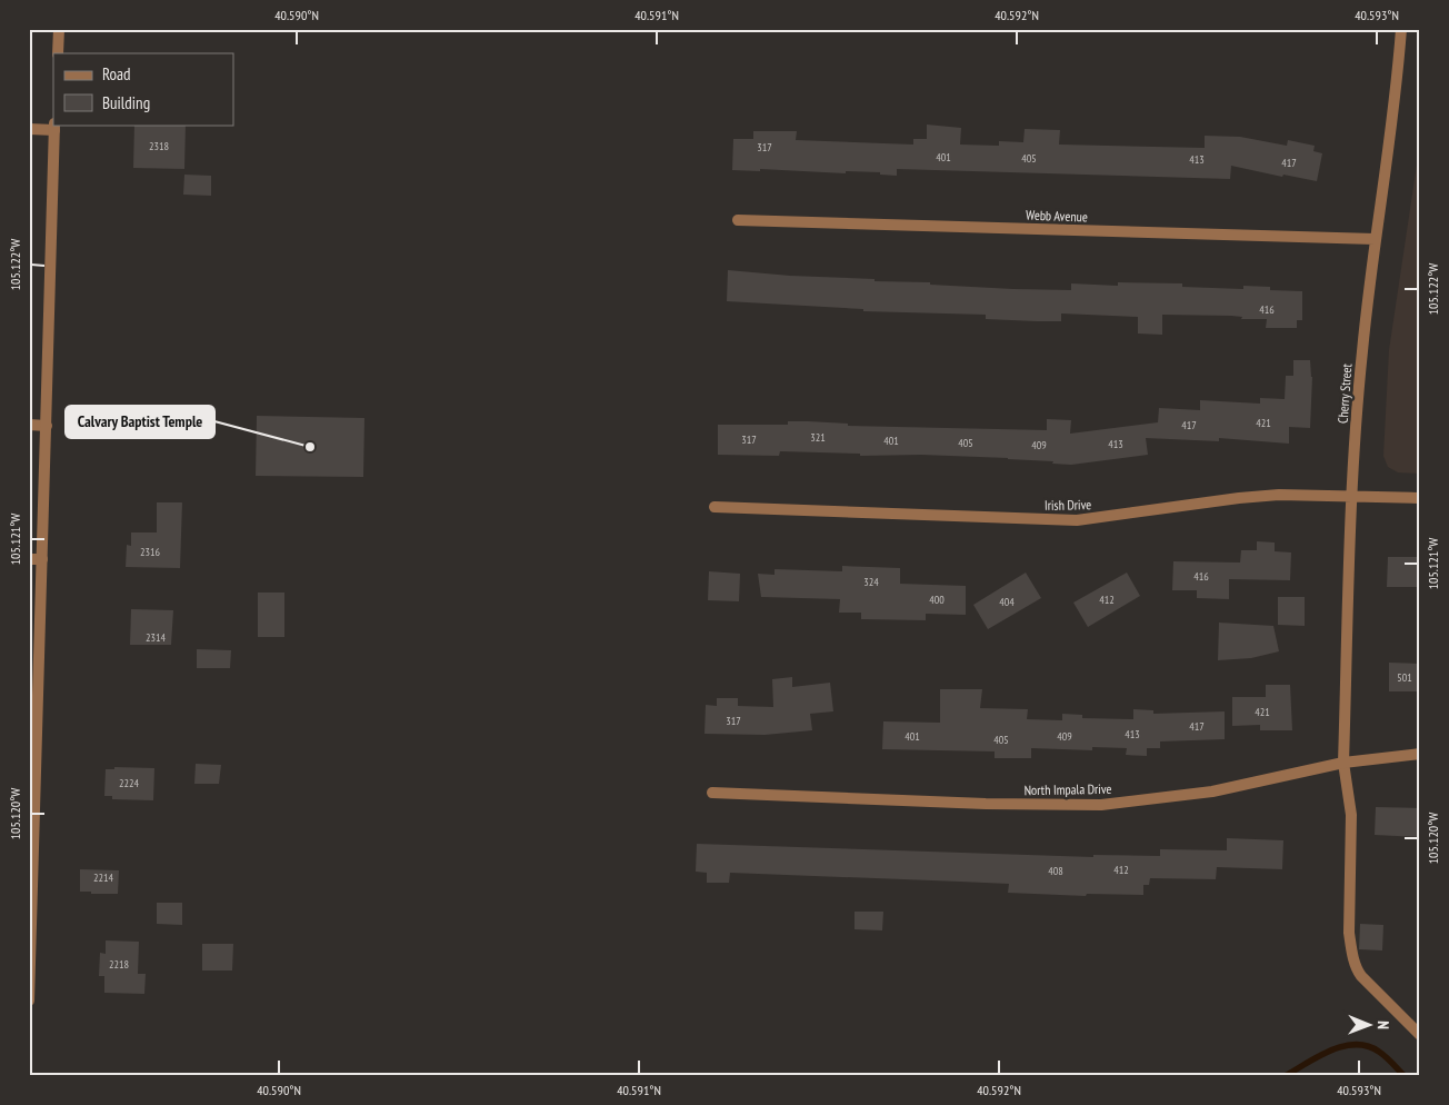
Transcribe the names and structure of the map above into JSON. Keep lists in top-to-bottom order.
{
  "streets": {
    "street": [
      "Webb Avenue",
      "Cherry Street",
      "Irish Drive",
      "North Impala Drive"
    ]
  },
  "crossings": [
    ["Webb Avenue", "Cherry Street"],
    ["Cherry Street", "Irish Drive"],
    ["Cherry Street", "North Impala Drive"]
  ],
  "places": ["Calvary Baptist Temple"],
  "house_numbers": [
    "2318",
    "317",
    "401",
    "405",
    "413",
    "417",
    "416",
    "421",
    "417",
    "321",
    "317",
    "401",
    "405",
    "413",
    "409",
    "2316",
    "416",
    "324",
    "400",
    "412",
    "404",
    "2314",
    "501",
    "421",
    "317",
    "417",
    "413",
    "401",
    "409",
    "405",
    "2224",
    "412",
    "408",
    "2214",
    "2218"
  ],
  "legend": ["Road", "Building"],
  "north": "right",
  "coordinates": [
    "40.590°N",
    "40.591°N",
    "40.592°N",
    "40.593°N",
    "105.122°W",
    "105.121°W",
    "105.120°W"
  ]
}
